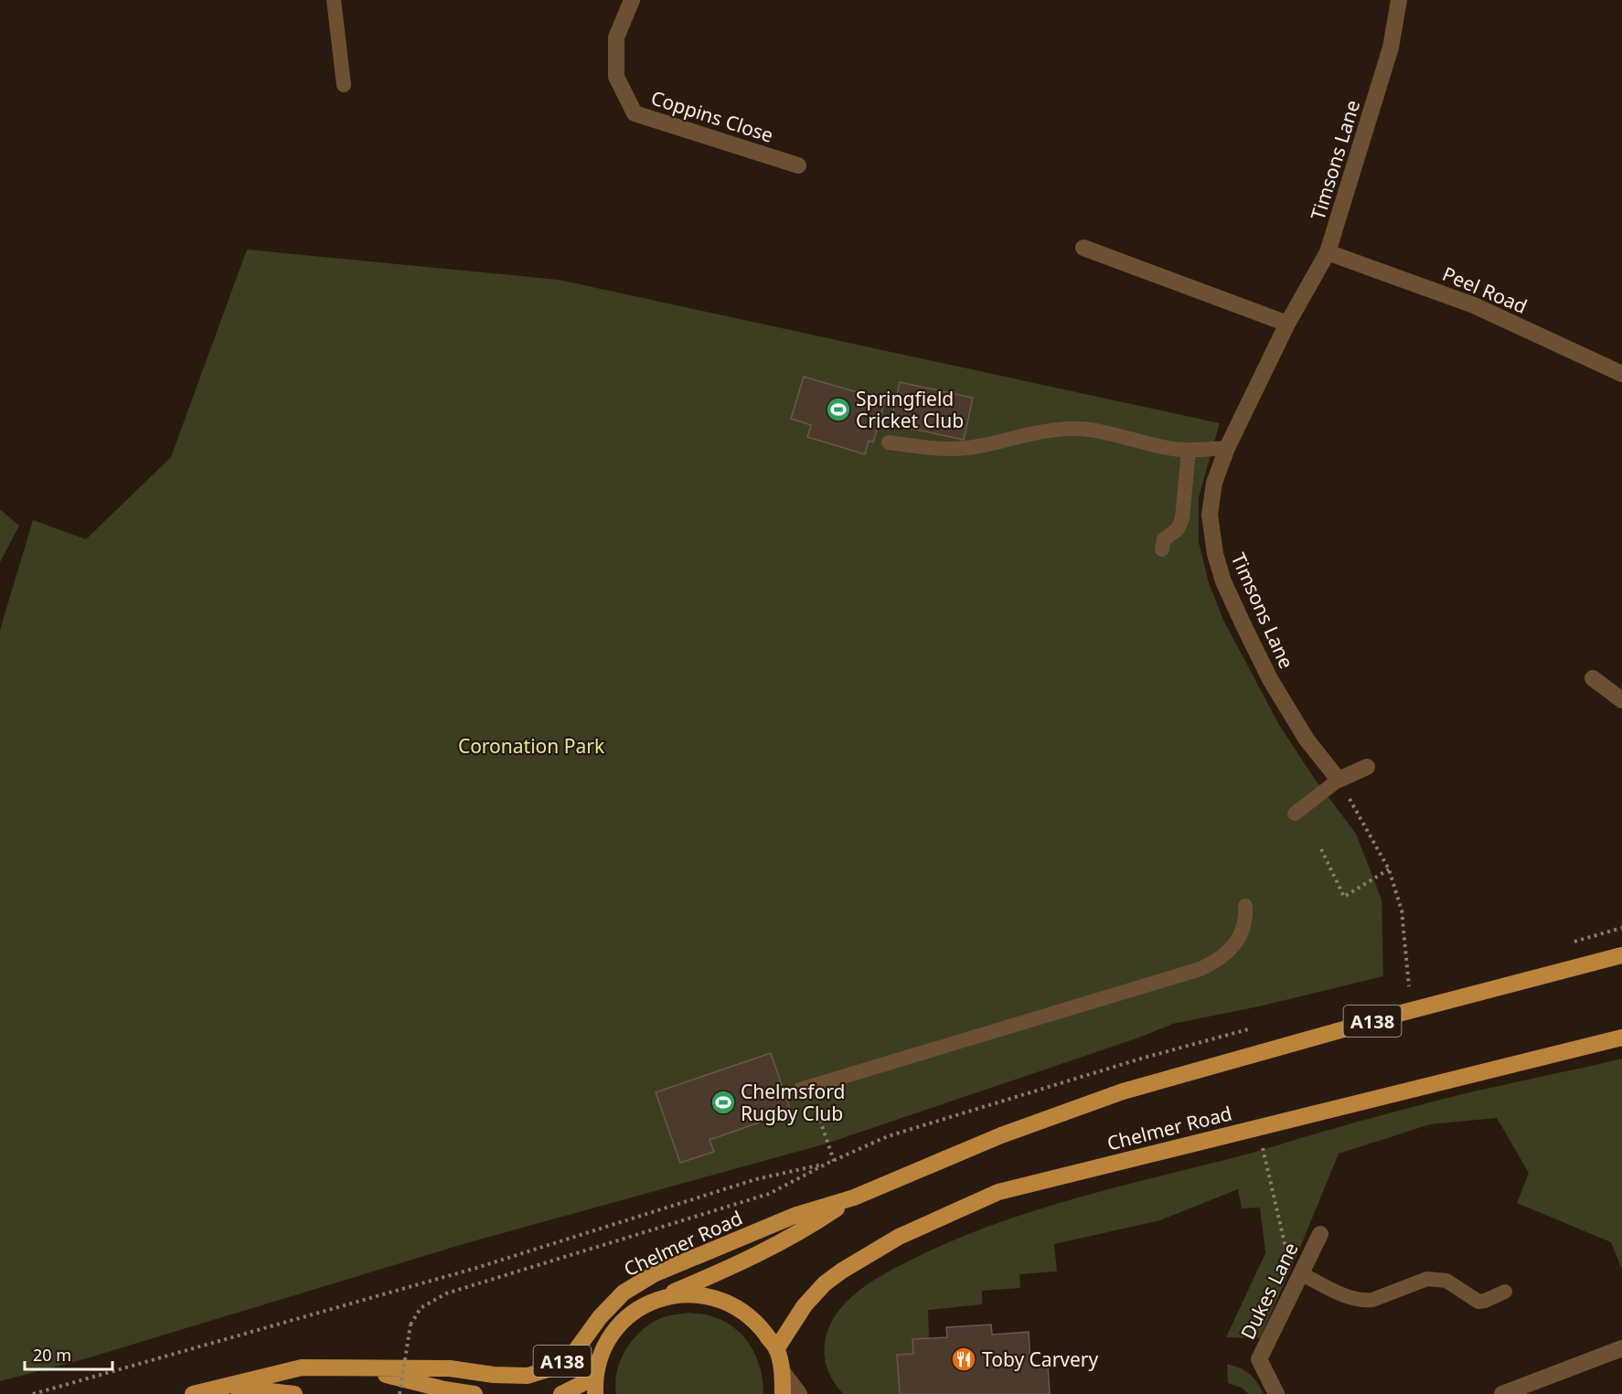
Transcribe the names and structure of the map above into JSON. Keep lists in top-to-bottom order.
{
  "streets": {
    "main road": ["A138", "Chelmer Road"],
    "street": [
      "Coppins Close",
      "Timsons Lane",
      "Peel Road",
      "Dukes Lane"
    ]
  },
  "crossings": [
    ["Timsons Lane", "Peel Road"]
  ],
  "parks": ["Coronation Park"],
  "places": {
    "sports": ["Springfield Cricket Club", "Chelmsford Rugby Club"],
    "restaurant": ["Toby Carvery"]
  },
  "scale_bar": "20 m"
}
